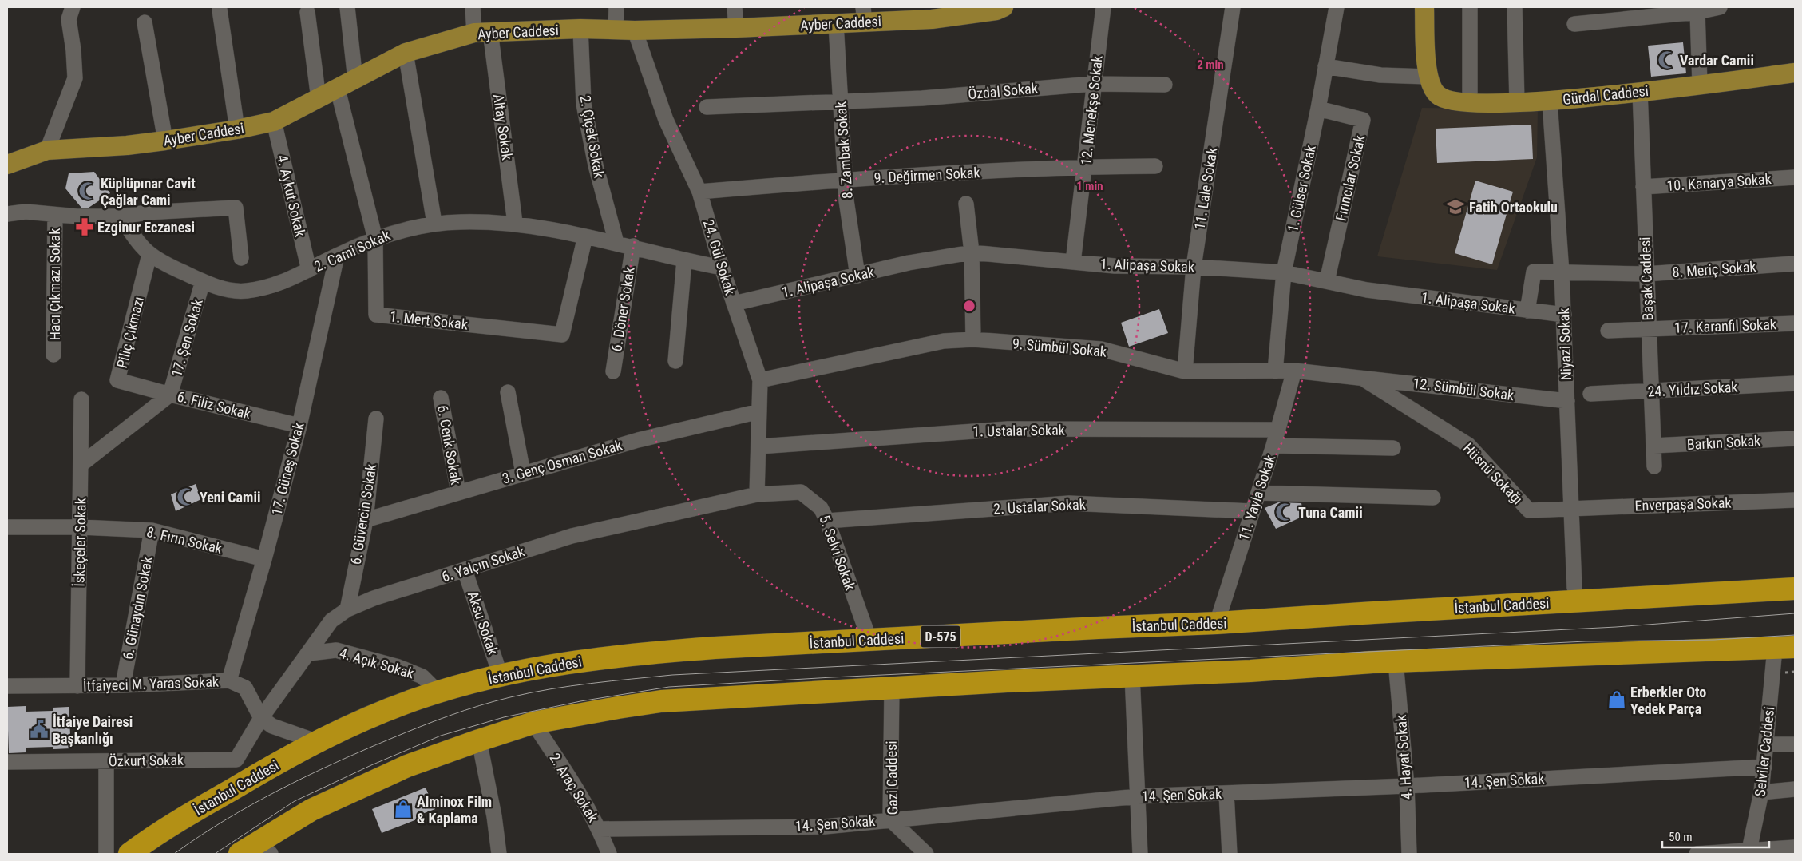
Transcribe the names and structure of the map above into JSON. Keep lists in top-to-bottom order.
{
  "streets": {
    "highway": ["İstanbul Caddesi", "D-575"],
    "main road": ["Ayber Caddesi", "Gürdal Caddesi"],
    "street": [
      "Özdal Sokak",
      "12. Menekşe Sokak",
      "Altay Sokak",
      "2. Çiçek Sokak",
      "8. Zambak Sokak",
      "9. Değirmen Sokak",
      "Fırıncılar Sokak",
      "10. Kanarya Sokak",
      "11. Lale Sokak",
      "1. Gülser Sokak",
      "4. Aykut Sokak",
      "2. Cami Sokak",
      "24. Gül Sokak",
      "1. Alipaşa Sokak",
      "8. Meriç Sokak",
      "Başak Caddesi",
      "Hacı Çıkmazı Sokak",
      "6. Döner Sokak",
      "1. Mert Sokak",
      "17. Karanfil Sokak",
      "Piliç Çıkmazı",
      "17. Şen Sokak",
      "Niyazi Sokak",
      "9. Sümbül Sokak",
      "12. Sümbül Sokak",
      "24. Yıldız Sokak",
      "6. Filiz Sokak",
      "1. Ustalar Sokak",
      "Barkın Sokak",
      "6. Cenk Sokak",
      "3. Genç Osman Sokak",
      "17. Güneş Sokak",
      "Hüsnü Sokağı",
      "11. Yayla Sokak",
      "Enverpaşa Sokak",
      "2. Ustalar Sokak",
      "6. Güvercin Sokak",
      "8. Fırın Sokak",
      "İskeçeler Sokak",
      "5. Selvi Sokak",
      "6. Yalçın Sokak",
      "6. Günaydın Sokak",
      "Aksu Sokak",
      "4. Açık Sokak",
      "İtfaiyeci M. Yaras Sokak",
      "Selviler Caddesi",
      "4. Hayat Sokak",
      "Özkurt Sokak",
      "Gazi Caddesi",
      "14. Şen Sokak",
      "2. Araç Sokak"
    ]
  },
  "crossings": [
    ["Ayber Caddesi", "Altay Sokak"],
    ["Ayber Caddesi", "2. Çiçek Sokak"],
    ["Ayber Caddesi", "8. Zambak Sokak"],
    ["Ayber Caddesi", "4. Aykut Sokak"],
    ["Ayber Caddesi", "24. Gül Sokak"],
    ["Ayber Caddesi", "1. Mert Sokak"],
    ["Özdal Sokak", "12. Menekşe Sokak"],
    ["Özdal Sokak", "8. Zambak Sokak"],
    ["Gürdal Caddesi", "Başak Caddesi"],
    ["Gürdal Caddesi", "Niyazi Sokak"],
    ["12. Menekşe Sokak", "9. Değirmen Sokak"],
    ["12. Menekşe Sokak", "1. Alipaşa Sokak"],
    ["Altay Sokak", "2. Cami Sokak"],
    ["2. Çiçek Sokak", "2. Cami Sokak"],
    ["8. Zambak Sokak", "9. Değirmen Sokak"],
    ["8. Zambak Sokak", "1. Alipaşa Sokak"],
    ["9. Değirmen Sokak", "24. Gül Sokak"],
    ["Fırıncılar Sokak", "1. Gülser Sokak"],
    ["Fırıncılar Sokak", "1. Alipaşa Sokak"],
    ["10. Kanarya Sokak", "Başak Caddesi"],
    ["11. Lale Sokak", "1. Alipaşa Sokak"],
    ["11. Lale Sokak", "9. Sümbül Sokak"],
    ["1. Gülser Sokak", "1. Alipaşa Sokak"],
    ["1. Gülser Sokak", "9. Sümbül Sokak"],
    ["4. Aykut Sokak", "2. Cami Sokak"],
    ["2. Cami Sokak", "24. Gül Sokak"],
    ["2. Cami Sokak", "6. Döner Sokak"],
    ["2. Cami Sokak", "1. Mert Sokak"],
    ["2. Cami Sokak", "Piliç Çıkmazı"],
    ["2. Cami Sokak", "17. Şen Sokak"],
    ["2. Cami Sokak", "17. Güneş Sokak"],
    ["24. Gül Sokak", "1. Alipaşa Sokak"],
    ["24. Gül Sokak", "9. Sümbül Sokak"],
    ["24. Gül Sokak", "1. Ustalar Sokak"],
    ["24. Gül Sokak", "3. Genç Osman Sokak"],
    ["24. Gül Sokak", "5. Selvi Sokak"],
    ["24. Gül Sokak", "6. Yalçın Sokak"],
    ["1. Alipaşa Sokak", "8. Meriç Sokak"],
    ["1. Alipaşa Sokak", "Niyazi Sokak"],
    ["8. Meriç Sokak", "Başak Caddesi"],
    ["8. Meriç Sokak", "Niyazi Sokak"],
    ["Başak Caddesi", "17. Karanfil Sokak"],
    ["Başak Caddesi", "24. Yıldız Sokak"],
    ["Başak Caddesi", "Barkın Sokak"],
    ["Piliç Çıkmazı", "17. Şen Sokak"],
    ["Piliç Çıkmazı", "6. Filiz Sokak"],
    ["17. Şen Sokak", "6. Filiz Sokak"],
    ["Niyazi Sokak", "12. Sümbül Sokak"],
    ["Niyazi Sokak", "Hüsnü Sokağı"],
    ["Niyazi Sokak", "Enverpaşa Sokak"],
    ["9. Sümbül Sokak", "12. Sümbül Sokak"],
    ["9. Sümbül Sokak", "Hüsnü Sokağı"],
    ["9. Sümbül Sokak", "11. Yayla Sokak"],
    ["12. Sümbül Sokak", "Hüsnü Sokağı"],
    ["6. Filiz Sokak", "17. Güneş Sokak"],
    ["6. Filiz Sokak", "İskeçeler Sokak"],
    ["1. Ustalar Sokak", "11. Yayla Sokak"],
    ["6. Cenk Sokak", "3. Genç Osman Sokak"],
    ["3. Genç Osman Sokak", "6. Güvercin Sokak"],
    ["17. Güneş Sokak", "8. Fırın Sokak"],
    ["17. Güneş Sokak", "İtfaiyeci M. Yaras Sokak"],
    ["Hüsnü Sokağı", "Enverpaşa Sokak"],
    ["11. Yayla Sokak", "2. Ustalar Sokak"],
    ["11. Yayla Sokak", "İstanbul Caddesi"],
    ["2. Ustalar Sokak", "5. Selvi Sokak"],
    ["6. Güvercin Sokak", "6. Yalçın Sokak"],
    ["8. Fırın Sokak", "İskeçeler Sokak"],
    ["8. Fırın Sokak", "6. Günaydın Sokak"],
    ["İskeçeler Sokak", "İtfaiyeci M. Yaras Sokak"],
    ["5. Selvi Sokak", "6. Yalçın Sokak"],
    ["5. Selvi Sokak", "İstanbul Caddesi"],
    ["6. Yalçın Sokak", "Aksu Sokak"],
    ["6. Yalçın Sokak", "4. Açık Sokak"],
    ["6. Yalçın Sokak", "İtfaiyeci M. Yaras Sokak"],
    ["6. Yalçın Sokak", "Özkurt Sokak"],
    ["İstanbul Caddesi", "Aksu Sokak"],
    ["İstanbul Caddesi", "4. Açık Sokak"],
    ["İstanbul Caddesi", "İtfaiyeci M. Yaras Sokak"],
    ["6. Günaydın Sokak", "İtfaiyeci M. Yaras Sokak"],
    ["İtfaiyeci M. Yaras Sokak", "Özkurt Sokak"],
    ["Selviler Caddesi", "14. Şen Sokak"],
    ["4. Hayat Sokak", "14. Şen Sokak"],
    ["Gazi Caddesi", "14. Şen Sokak"],
    ["14. Şen Sokak", "2. Araç Sokak"]
  ],
  "places": {
    "mosque": [
      "Vardar Camii",
      "Küplüpınar Cavit Çağlar Cami",
      "Yeni Camii",
      "Tuna Camii"
    ],
    "school or university": ["Fatih Ortaokulu"],
    "pharmacy": ["Ezginur Eczanesi"],
    "shop": ["Erberkler Oto Yedek Parça", "Alminox Film & Kaplama"],
    "public building": ["İtfaiye Dairesi Başkanlığı"]
  },
  "scale_bar": "50 m",
  "rings": ["2 min", "1 min"]
}
